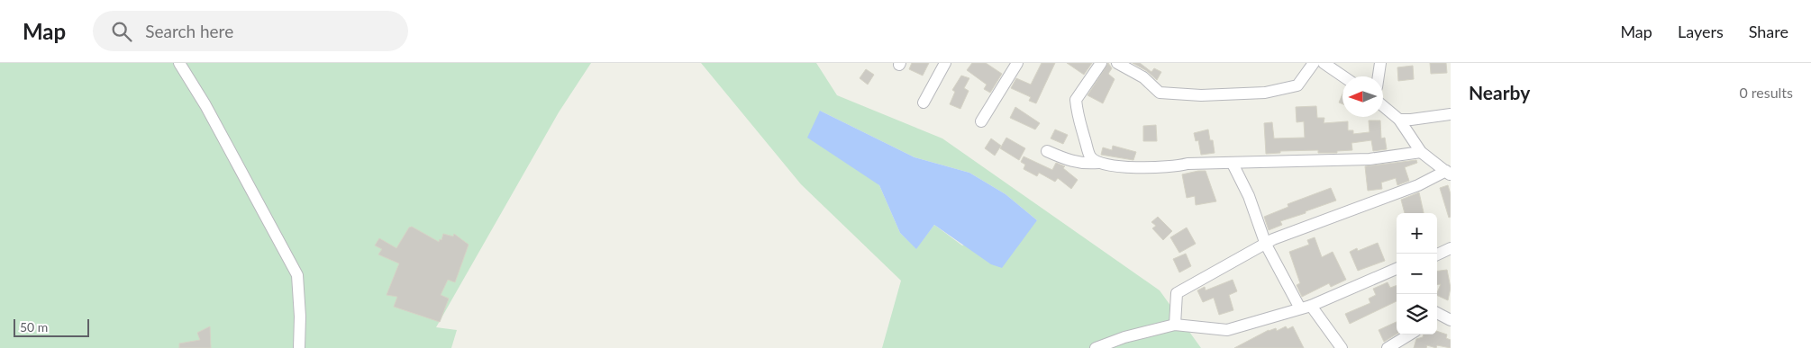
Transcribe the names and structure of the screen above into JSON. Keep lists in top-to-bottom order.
{
  "scale_bar": "50 m",
  "north": "left",
  "page": {
    "header": "Map",
    "search": "Search here",
    "nav": ["Map", "Layers", "Share"],
    "heading": ["Nearby", "0 results"],
    "map_buttons": ["+", "−"],
    "scale": "50 m"
  }
}
